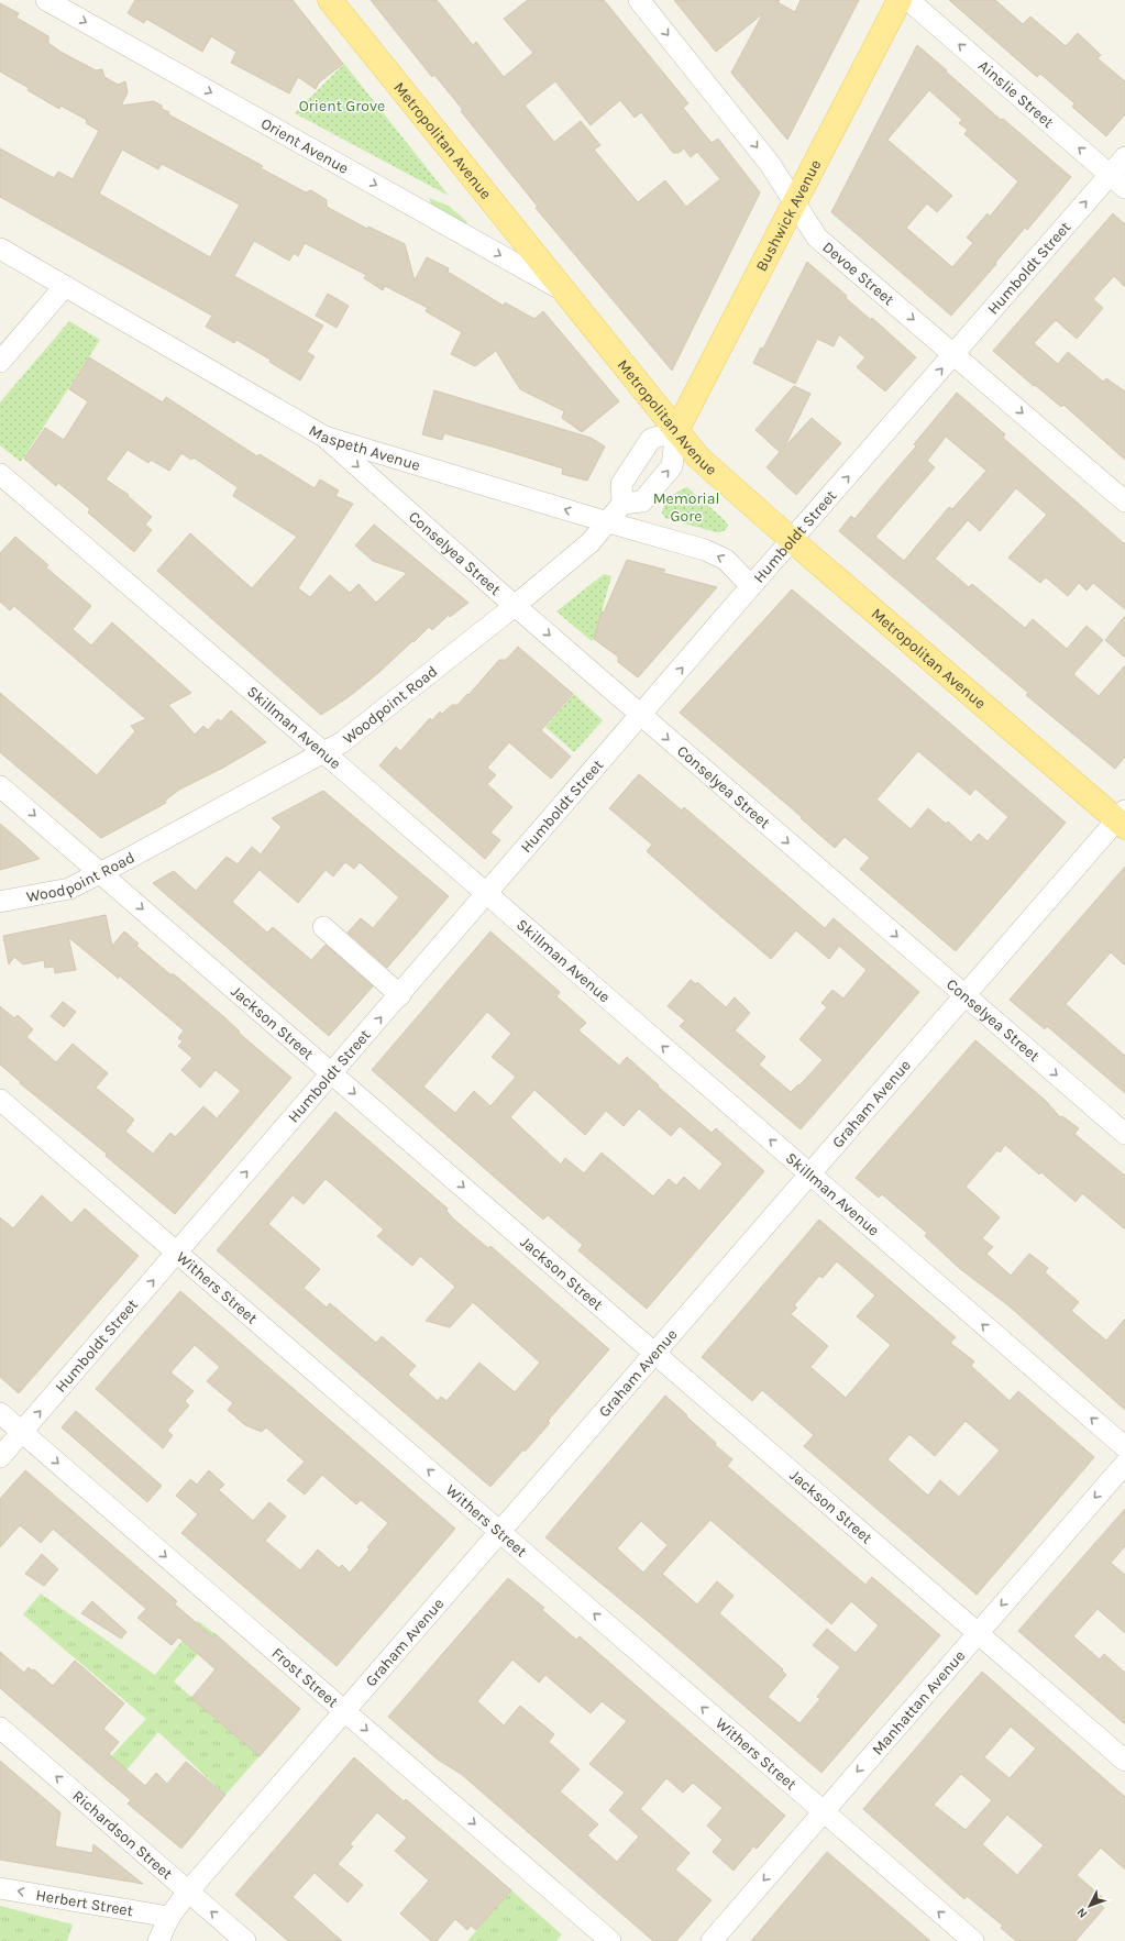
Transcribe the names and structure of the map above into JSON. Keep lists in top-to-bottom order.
{
  "streets": {
    "main road": ["Metropolitan Avenue", "Bushwick Avenue"],
    "street": [
      "Ainslie Street",
      "Orient Avenue",
      "Humboldt Street",
      "Devoe Street",
      "Maspeth Avenue",
      "Conselyea Street",
      "Woodpoint Road",
      "Skillman Avenue",
      "Jackson Street",
      "Graham Avenue",
      "Withers Street",
      "Frost Street",
      "Manhattan Avenue",
      "Richardson Street",
      "Herbert Street"
    ]
  },
  "crossings": [
    ["Ainslie Street", "Humboldt Street"],
    ["Metropolitan Avenue", "Orient Avenue"],
    ["Metropolitan Avenue", "Bushwick Avenue"],
    ["Metropolitan Avenue", "Humboldt Street"],
    ["Metropolitan Avenue", "Graham Avenue"],
    ["Bushwick Avenue", "Devoe Street"],
    ["Humboldt Street", "Devoe Street"],
    ["Humboldt Street", "Maspeth Avenue"],
    ["Humboldt Street", "Conselyea Street"],
    ["Humboldt Street", "Skillman Avenue"],
    ["Humboldt Street", "Jackson Street"],
    ["Humboldt Street", "Withers Street"],
    ["Humboldt Street", "Frost Street"],
    ["Maspeth Avenue", "Conselyea Street"],
    ["Maspeth Avenue", "Woodpoint Road"],
    ["Conselyea Street", "Woodpoint Road"],
    ["Conselyea Street", "Graham Avenue"],
    ["Woodpoint Road", "Skillman Avenue"],
    ["Woodpoint Road", "Jackson Street"],
    ["Skillman Avenue", "Graham Avenue"],
    ["Jackson Street", "Graham Avenue"],
    ["Jackson Street", "Manhattan Avenue"],
    ["Graham Avenue", "Withers Street"],
    ["Graham Avenue", "Frost Street"],
    ["Graham Avenue", "Richardson Street"],
    ["Graham Avenue", "Herbert Street"],
    ["Withers Street", "Manhattan Avenue"]
  ],
  "one_way": [
    "Ainslie Street",
    "Orient Avenue",
    "Humboldt Street",
    "Devoe Street",
    "Maspeth Avenue",
    "Conselyea Street",
    "Skillman Avenue",
    "Jackson Street",
    "Withers Street",
    "Frost Street",
    "Manhattan Avenue",
    "Richardson Street",
    "Herbert Street"
  ],
  "parks": ["Orient Grove", "Memorial Gore"],
  "north": "bottom left"
}
